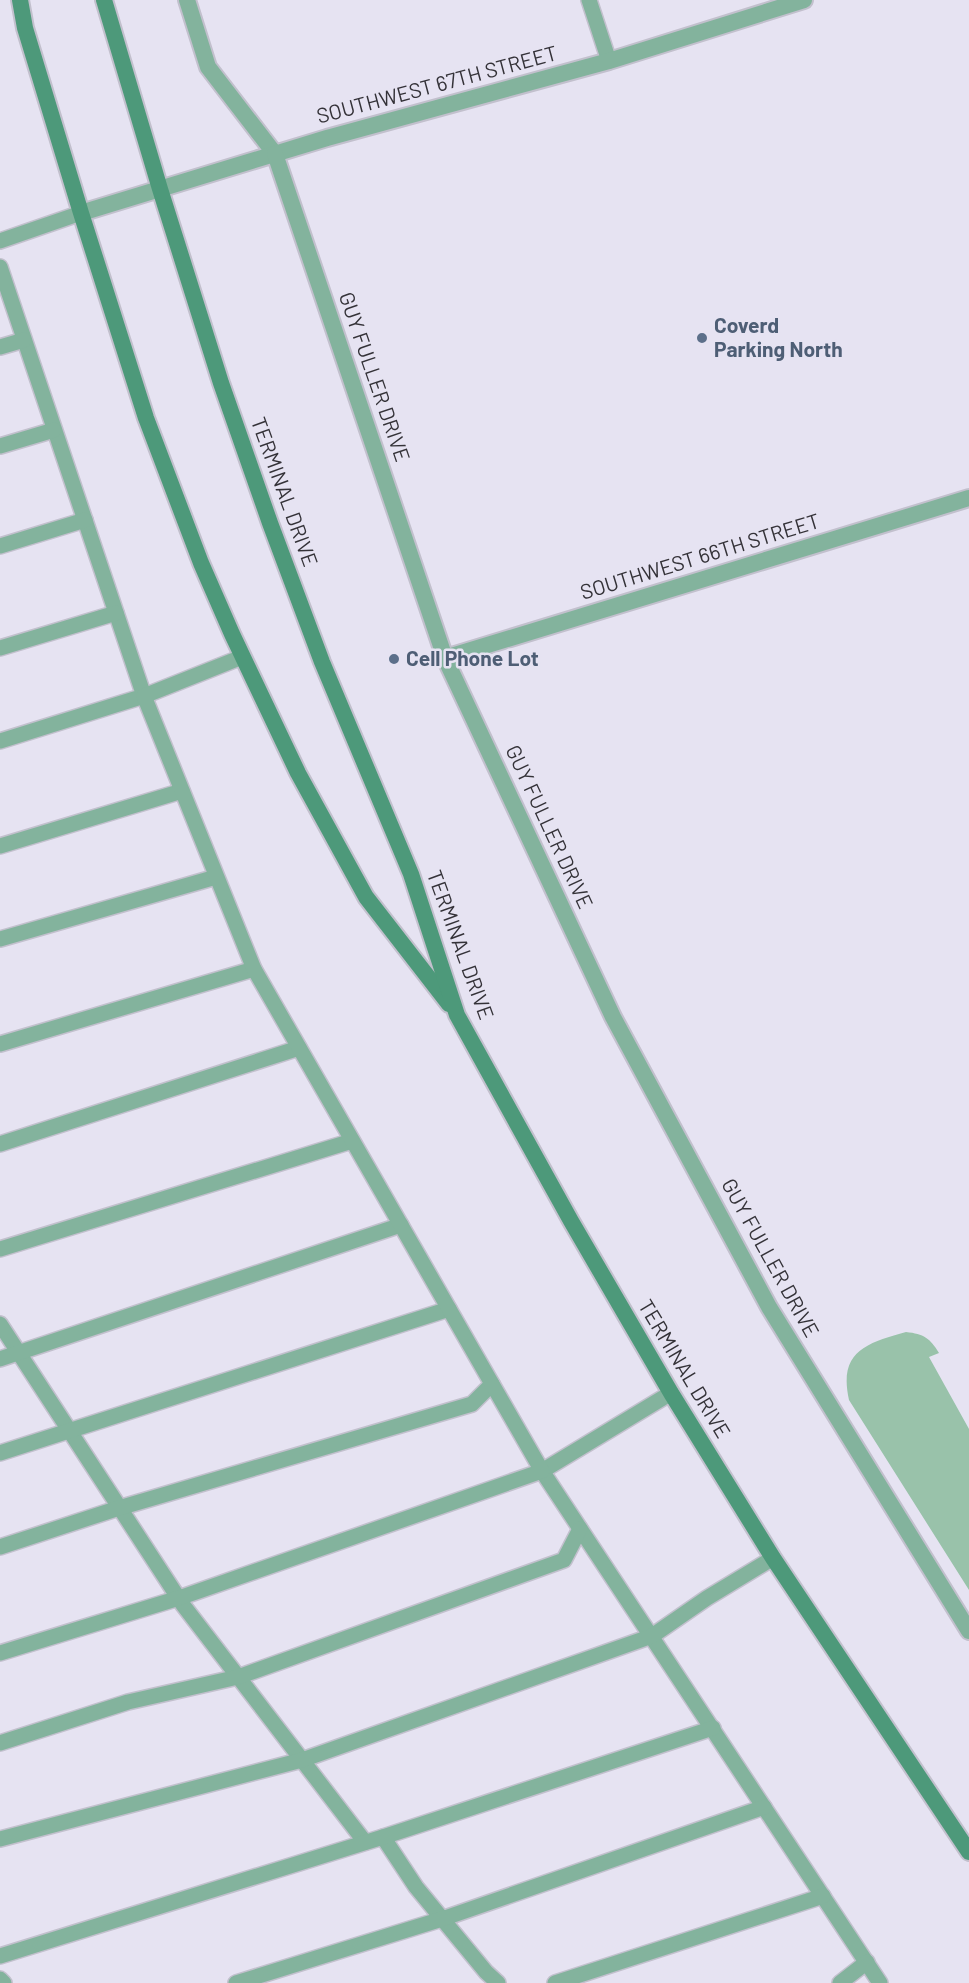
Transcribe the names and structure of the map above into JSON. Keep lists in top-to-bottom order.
{
  "streets": {
    "main road": ["TERMINAL DRIVE"],
    "street": ["SOUTHWEST 67TH STREET", "GUY FULLER DRIVE", "SOUTHWEST 66TH STREET"]
  },
  "crossings": [
    ["SOUTHWEST 67TH STREET", "GUY FULLER DRIVE"],
    ["SOUTHWEST 67TH STREET", "TERMINAL DRIVE"],
    ["GUY FULLER DRIVE", "SOUTHWEST 66TH STREET"]
  ],
  "places": ["Coverd Parking North", "Cell Phone Lot"]
}
